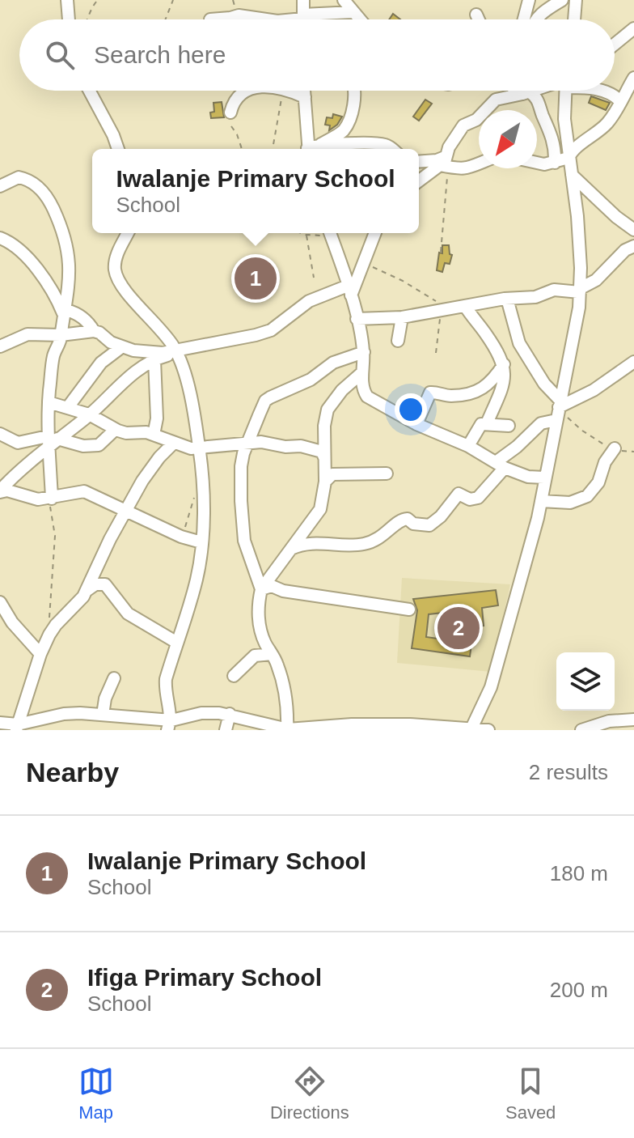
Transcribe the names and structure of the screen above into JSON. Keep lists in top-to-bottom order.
{
  "north": "bottom left",
  "page": {
    "search": "Search here",
    "popup": ["Iwalanje Primary School", "School"],
    "pins": ["1", "2"],
    "heading": ["Nearby", "2 results"],
    "list": [
      {
        "mark": "1",
        "name": "Iwalanje Primary School",
        "note": "School",
        "value": "180 m"
      },
      {
        "mark": "2",
        "name": "Ifiga Primary School",
        "note": "School",
        "value": "200 m"
      }
    ],
    "nav": ["Map", "Directions", "Saved"]
  }
}
